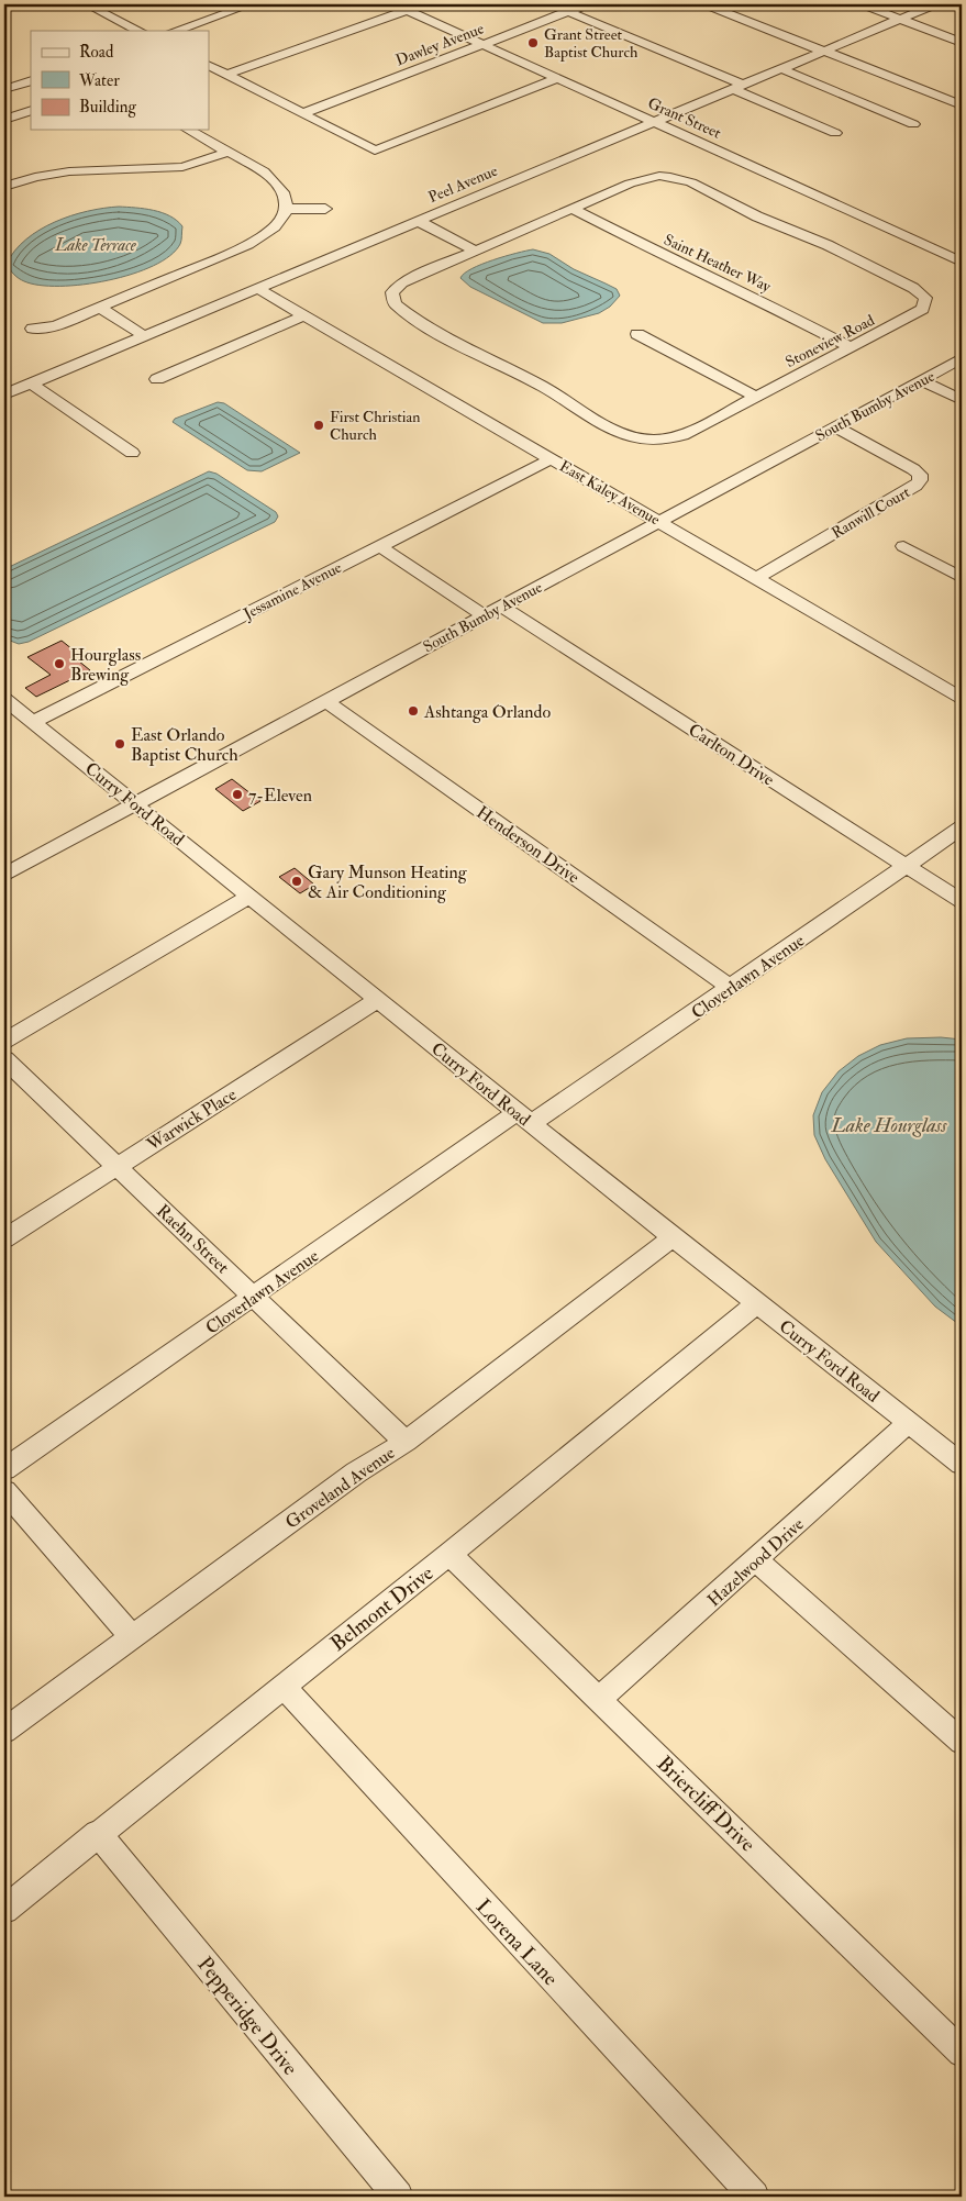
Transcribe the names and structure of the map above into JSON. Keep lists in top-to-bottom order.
{
  "streets": {
    "street": [
      "Dawley Avenue",
      "Grant Street",
      "Peel Avenue",
      "Saint Heather Way",
      "Stoneview Road",
      "South Bumby Avenue",
      "East Kaley Avenue",
      "Ranwill Court",
      "Jessamine Avenue",
      "Carlton Drive",
      "Curry Ford Road",
      "Henderson Drive",
      "Cloverlawn Avenue",
      "Warwick Place",
      "Raehn Street",
      "Groveland Avenue",
      "Hazelwood Drive",
      "Belmont Drive",
      "Briercliff Drive",
      "Lorena Lane",
      "Pepperidge Drive"
    ]
  },
  "crossings": [
    ["Dawley Avenue", "Grant Street"],
    ["Grant Street", "Peel Avenue"],
    ["Peel Avenue", "East Kaley Avenue"],
    ["Saint Heather Way", "Stoneview Road"],
    ["South Bumby Avenue", "East Kaley Avenue"],
    ["South Bumby Avenue", "Ranwill Court"],
    ["South Bumby Avenue", "Carlton Drive"],
    ["South Bumby Avenue", "Curry Ford Road"],
    ["South Bumby Avenue", "Henderson Drive"],
    ["East Kaley Avenue", "Ranwill Court"],
    ["East Kaley Avenue", "Jessamine Avenue"],
    ["Jessamine Avenue", "Curry Ford Road"],
    ["Carlton Drive", "Cloverlawn Avenue"],
    ["Curry Ford Road", "Cloverlawn Avenue"],
    ["Curry Ford Road", "Warwick Place"],
    ["Curry Ford Road", "Groveland Avenue"],
    ["Curry Ford Road", "Hazelwood Drive"],
    ["Curry Ford Road", "Belmont Drive"],
    ["Henderson Drive", "Cloverlawn Avenue"],
    ["Cloverlawn Avenue", "Raehn Street"],
    ["Warwick Place", "Raehn Street"],
    ["Raehn Street", "Groveland Avenue"],
    ["Hazelwood Drive", "Briercliff Drive"],
    ["Belmont Drive", "Briercliff Drive"],
    ["Belmont Drive", "Lorena Lane"],
    ["Belmont Drive", "Pepperidge Drive"]
  ],
  "water": ["Lake Terrace", "Lake Hourglass"],
  "places": [
    "Grant Street Baptist Church",
    "First Christian Church",
    "Hourglass Brewing",
    "Ashtanga Orlando",
    "East Orlando Baptist Church",
    "7-Eleven",
    "Gary Munson Heating & Air Conditioning"
  ],
  "legend": ["Road", "Water", "Building"]
}
